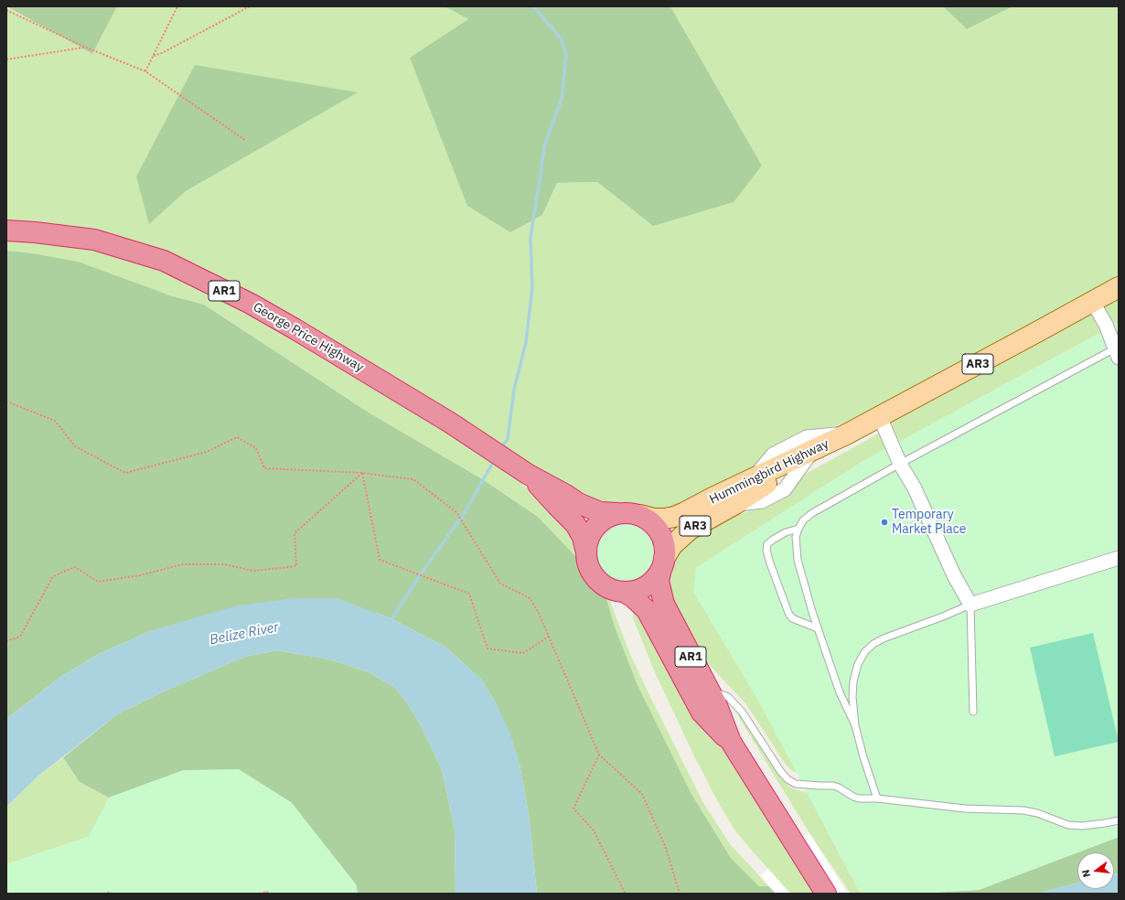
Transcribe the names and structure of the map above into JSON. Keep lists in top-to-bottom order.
{
  "streets": {
    "highway": ["AR1", "George Price Highway"],
    "main road": ["AR3", "Hummingbird Highway"]
  },
  "crossings": [
    ["AR1", "George Price Highway"],
    ["AR1", "Hummingbird Highway"],
    ["George Price Highway", "Hummingbird Highway"]
  ],
  "water": ["Belize River"],
  "places": ["Temporary Market Place"],
  "north": "left"
}
